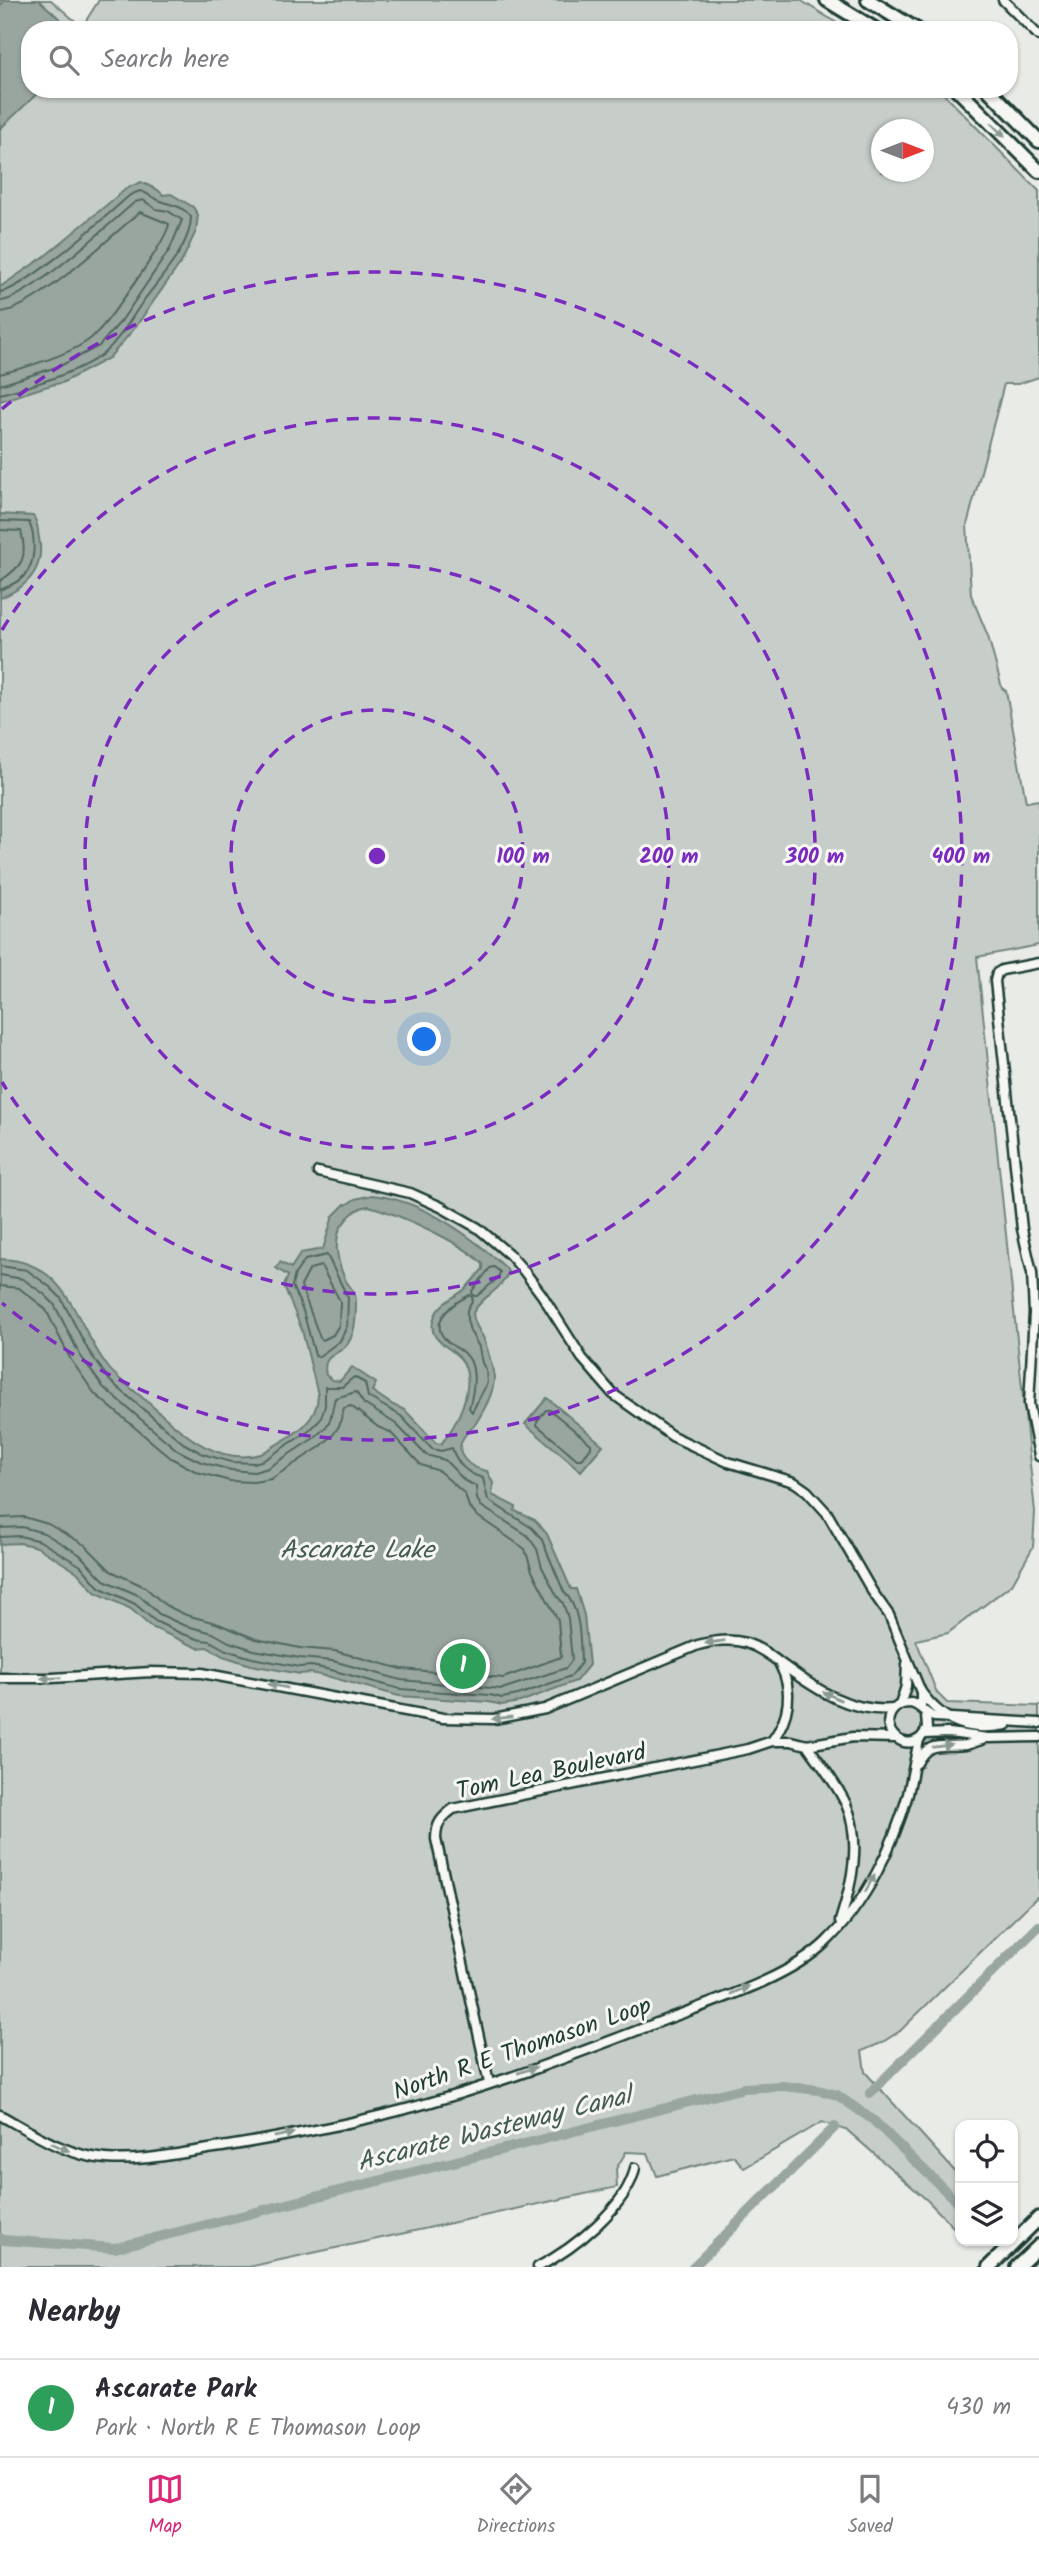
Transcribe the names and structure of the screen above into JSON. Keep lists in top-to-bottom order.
{
  "streets": {
    "street": ["Tom Lea Boulevard", "North R E Thomason Loop"]
  },
  "crossings": [
    ["Tom Lea Boulevard", "North R E Thomason Loop"]
  ],
  "one_way": ["North R E Thomason Loop"],
  "water": ["Ascarate Lake", "Ascarate Wasteway Canal"],
  "north": "right",
  "page": {
    "search": "Search here",
    "pins": "1",
    "heading": "Nearby",
    "list": [
      {
        "mark": "1",
        "name": "Ascarate Park",
        "note": "Park · North R E Thomason Loop",
        "value": "430 m"
      }
    ],
    "nav": ["Map", "Directions", "Saved"]
  },
  "rings": [
    "100 m",
    "200 m",
    "300 m",
    "400 m"
  ]
}
